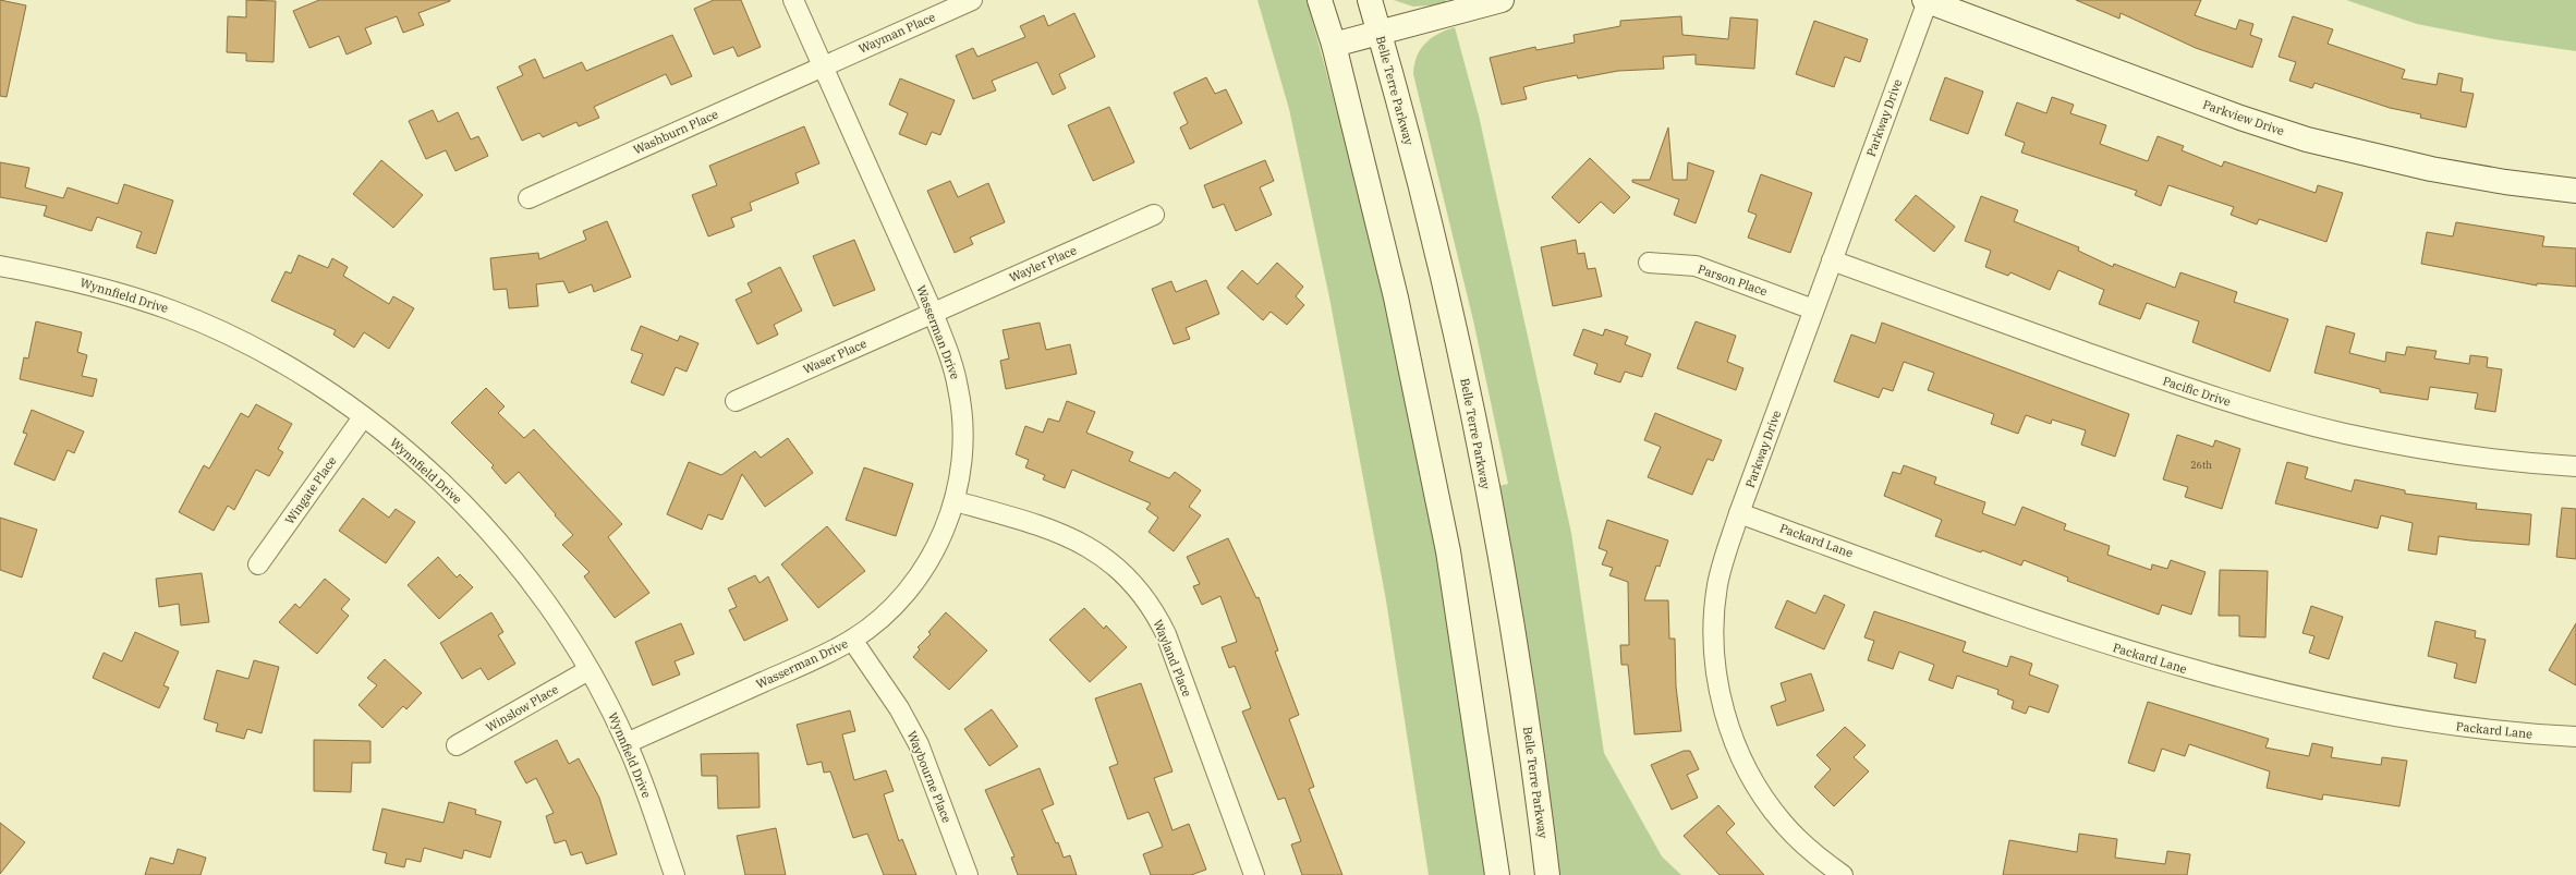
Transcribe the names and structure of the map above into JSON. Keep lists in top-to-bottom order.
{
  "streets": {
    "main road": ["Belle Terre Parkway", "Parkview Drive"],
    "street": [
      "Wayman Place",
      "Parkway Drive",
      "Washburn Place",
      "Wayler Place",
      "Parson Place",
      "Wynnfield Drive",
      "Wasserman Drive",
      "Waser Place",
      "Pacific Drive",
      "Wingate Place",
      "Packard Lane",
      "Wayland Place",
      "Winslow Place",
      "Waybourne Place"
    ]
  },
  "crossings": [
    ["Wayman Place", "Washburn Place"],
    ["Wayman Place", "Wasserman Drive"],
    ["Parkway Drive", "Parkview Drive"],
    ["Parkway Drive", "Parson Place"],
    ["Parkway Drive", "Pacific Drive"],
    ["Parkway Drive", "Packard Lane"],
    ["Washburn Place", "Wasserman Drive"],
    ["Wayler Place", "Wasserman Drive"],
    ["Wayler Place", "Waser Place"],
    ["Wynnfield Drive", "Wasserman Drive"],
    ["Wynnfield Drive", "Wingate Place"],
    ["Wynnfield Drive", "Winslow Place"],
    ["Wasserman Drive", "Waser Place"],
    ["Wasserman Drive", "Wayland Place"],
    ["Wasserman Drive", "Waybourne Place"]
  ],
  "house_numbers": ["26th"]
}
